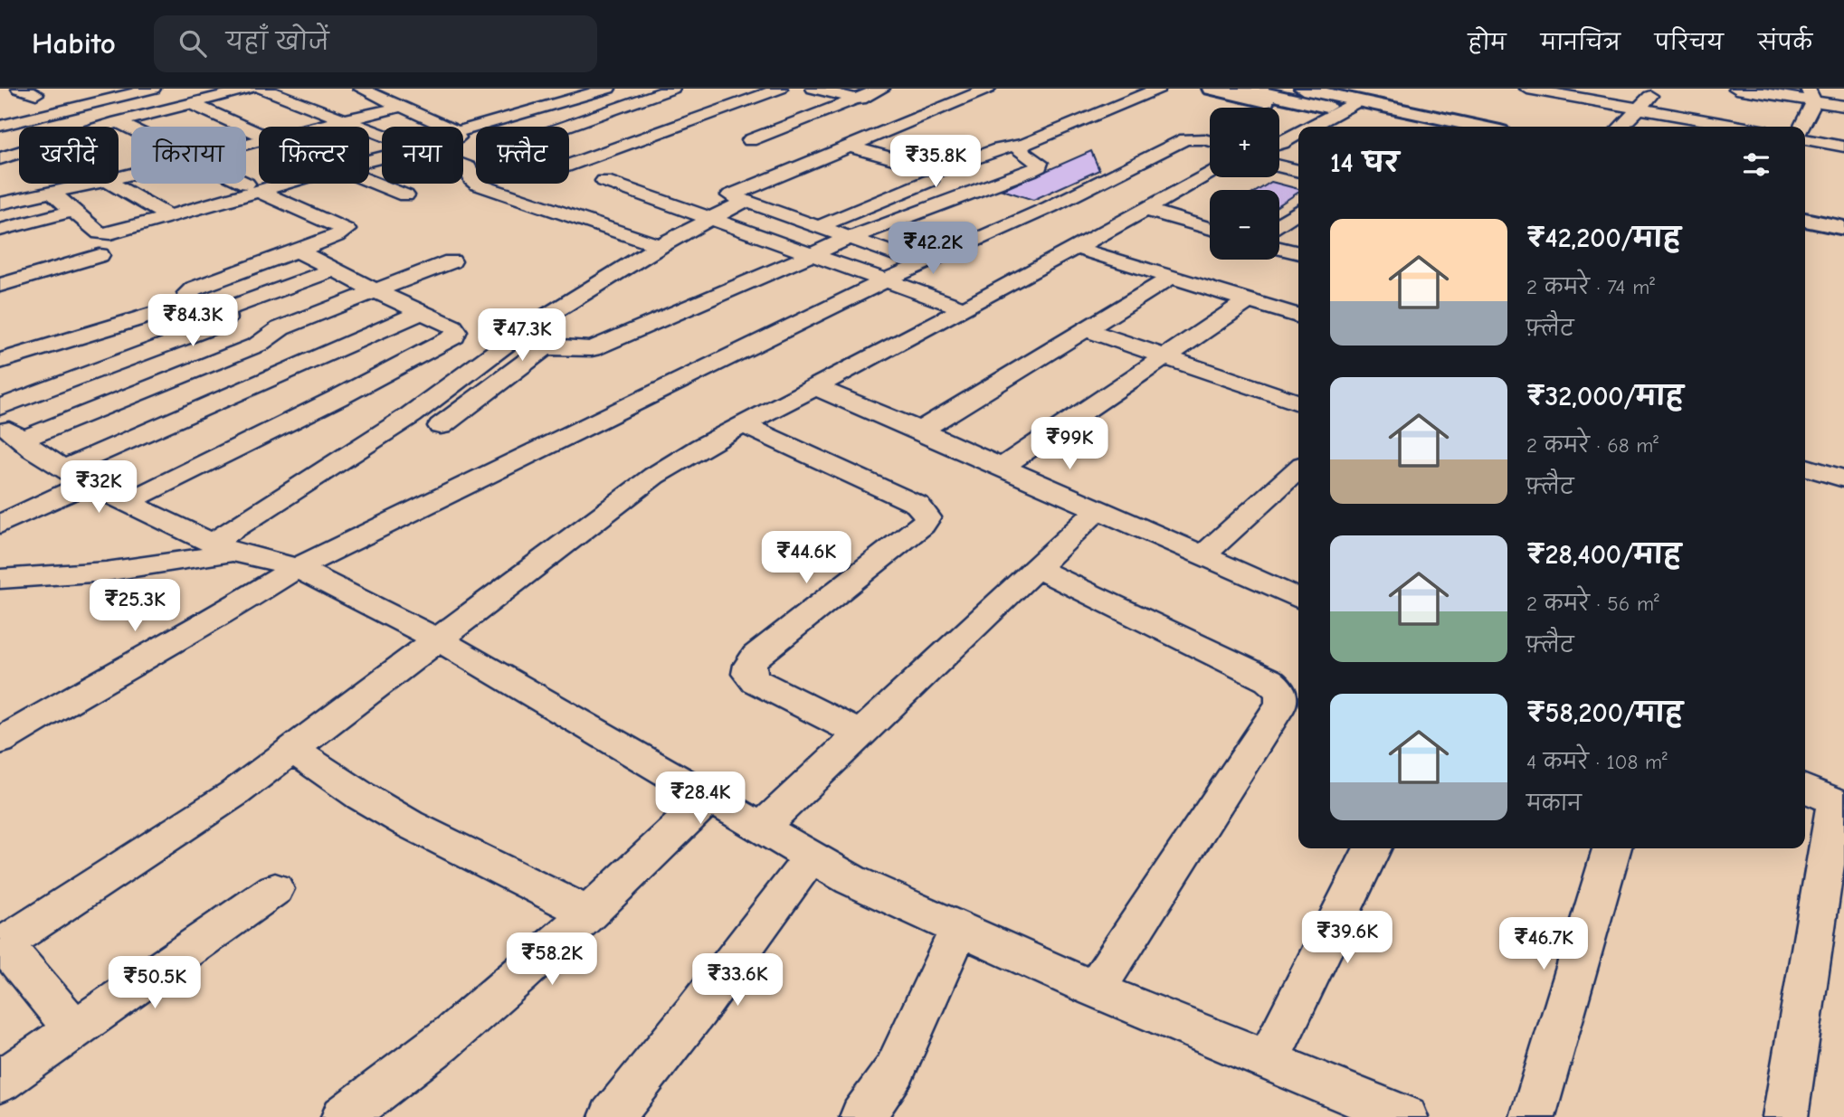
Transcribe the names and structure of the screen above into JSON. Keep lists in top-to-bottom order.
{
  "page": {
    "header": "Habito",
    "search": "यहाँ खोजें",
    "nav": [
      "होम",
      "मानचित्र",
      "परिचय",
      "संपर्क"
    ],
    "map_buttons": ["+", "−"],
    "chip": [
      "खरीदें",
      "किराया",
      "फ़िल्टर",
      "नया",
      "फ़्लैट"
    ],
    "heading": "14 घर",
    "price": [
      "₹35.8K",
      "₹42.2K",
      "₹84.3K",
      "₹47.3K",
      "₹99K",
      "₹32K",
      "₹44.6K",
      "₹25.3K",
      "₹28.4K",
      "₹39.6K",
      "₹46.7K",
      "₹58.2K",
      "₹33.6K",
      "₹50.5K"
    ],
    "list": [
      {
        "name": "₹42,200/माह",
        "note": "2 कमरे · 74 m² · फ़्लैट"
      },
      {
        "name": "₹32,000/माह",
        "note": "2 कमरे · 68 m² · फ़्लैट"
      },
      {
        "name": "₹28,400/माह",
        "note": "2 कमरे · 56 m² · फ़्लैट"
      },
      {
        "name": "₹58,200/माह",
        "note": "4 कमरे · 108 m² · मकान"
      }
    ]
  }
}
